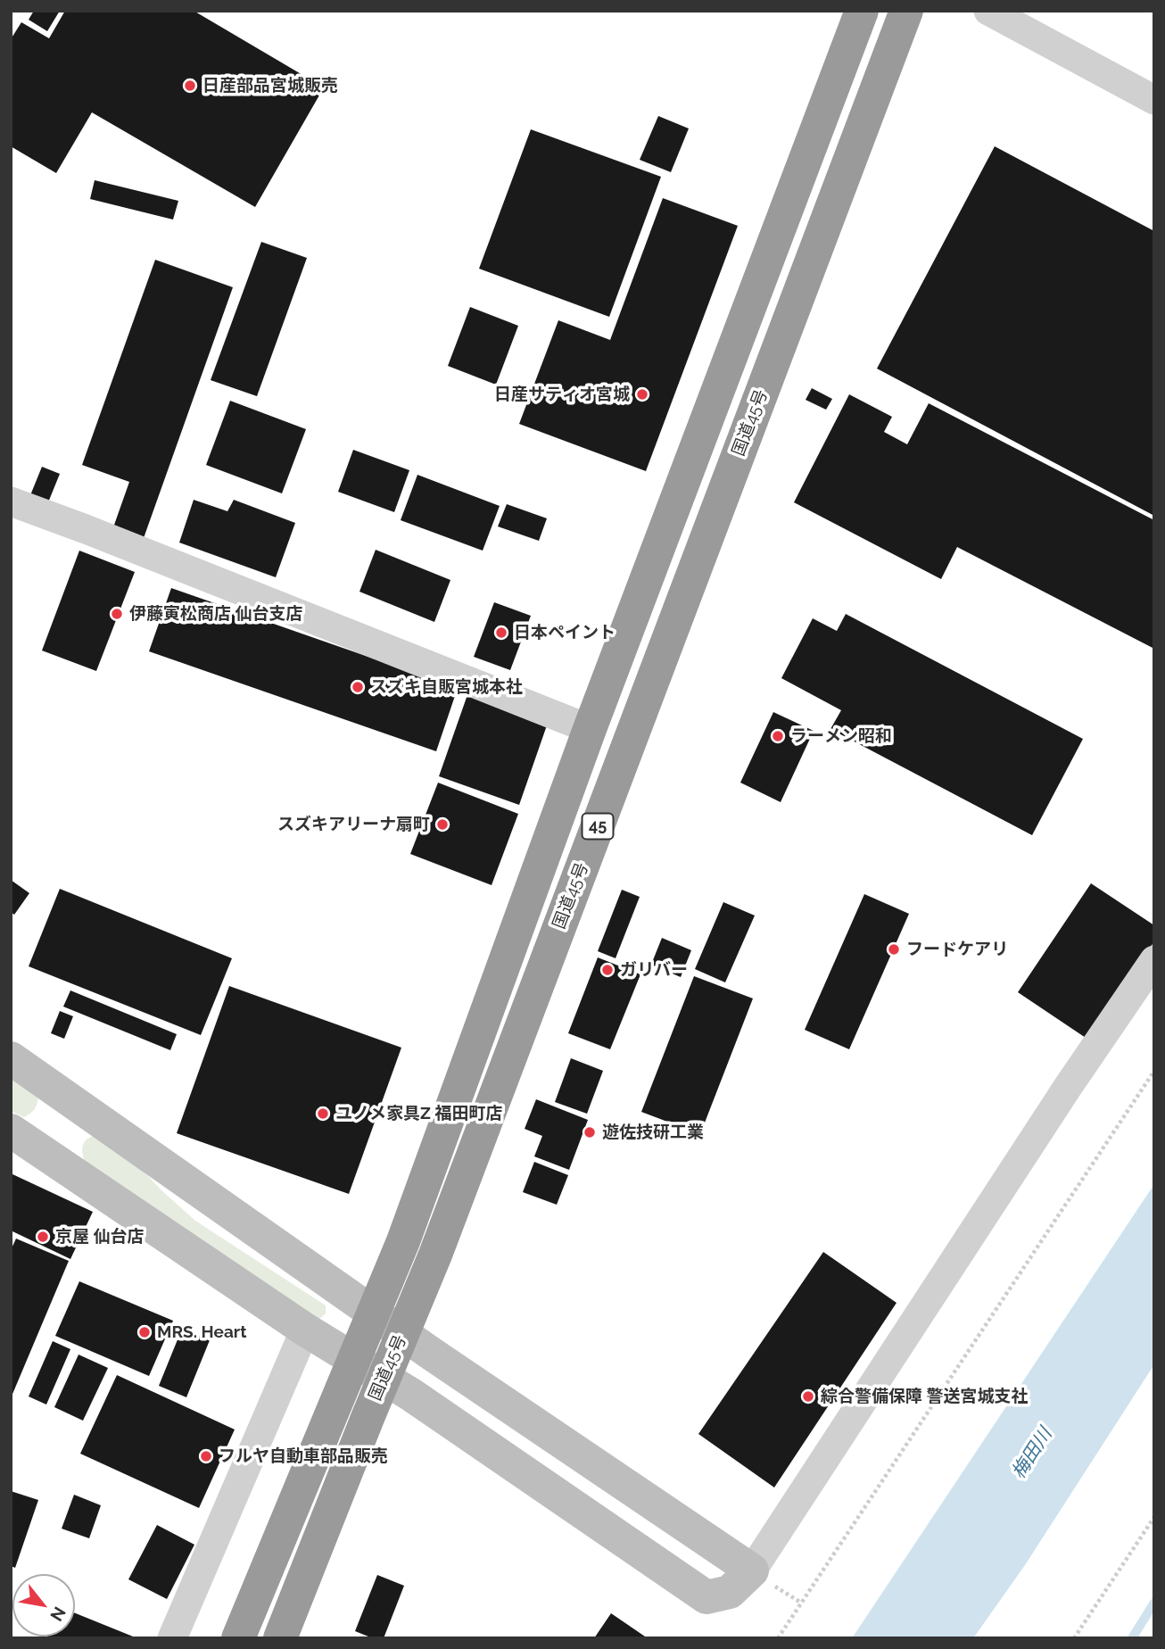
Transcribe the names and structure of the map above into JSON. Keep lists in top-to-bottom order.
{
  "streets": {
    "highway": ["国道45号", "45"]
  },
  "water": ["梅田川"],
  "places": [
    "日産部品宮城販売",
    "日産サティオ宮城",
    "伊藤寅松商店 仙台支店",
    "日本ペイント",
    "スズキ自販宮城本社",
    "ラーメン昭和",
    "スズキアリーナ扇町",
    "フードケアリ",
    "ガリバー",
    "ユノメ家具Z 福田町店",
    "遊佐技研工業",
    "京屋 仙台店",
    "MRS. Heart",
    "綜合警備保障 警送宮城支社",
    "フルヤ自動車部品販売"
  ],
  "north": "bottom right"
}
